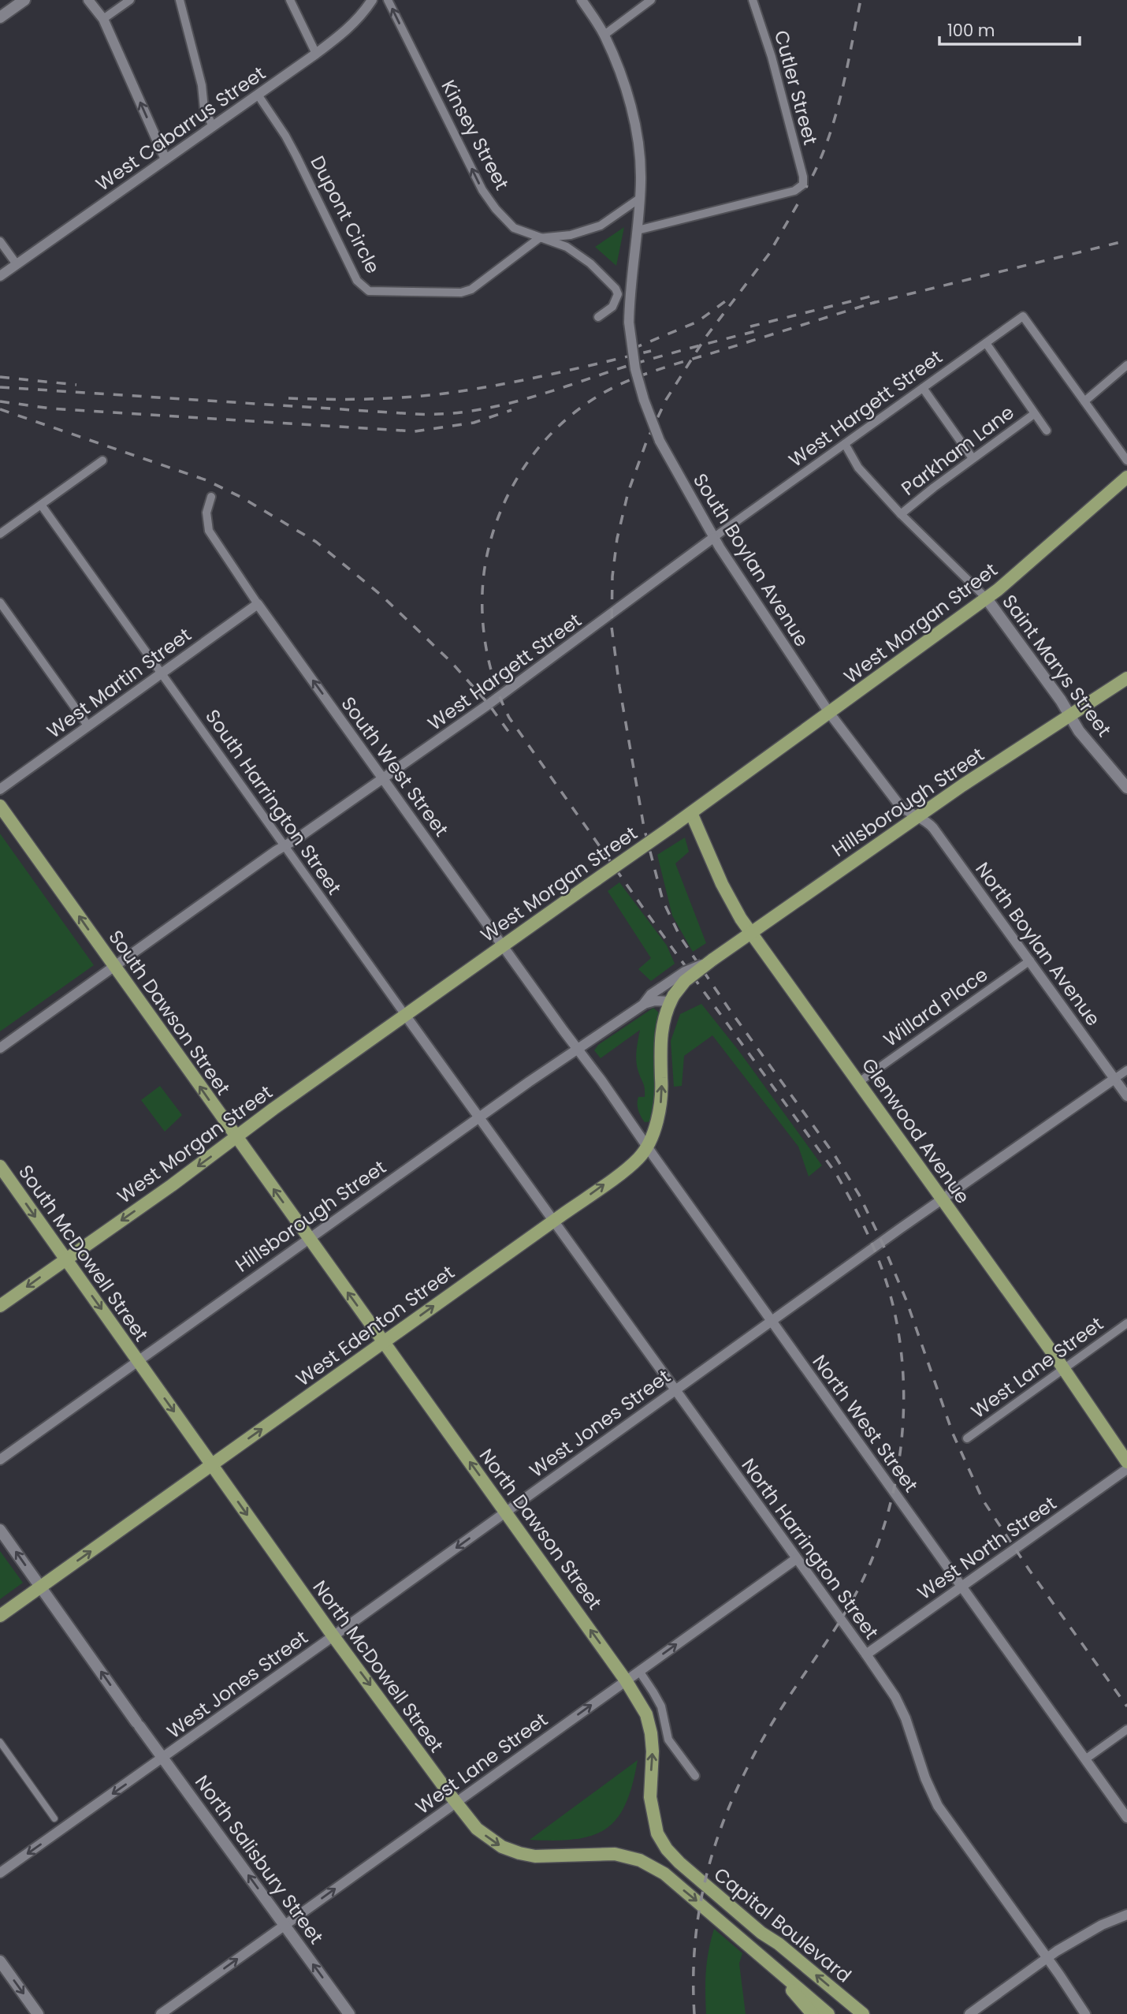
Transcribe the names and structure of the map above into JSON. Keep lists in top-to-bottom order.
{
  "streets": {
    "main road": [
      "West Morgan Street",
      "Saint Marys Street",
      "Hillsborough Street",
      "South Dawson Street",
      "Glenwood Avenue",
      "South McDowell Street",
      "West Edenton Street",
      "North Dawson Street",
      "North McDowell Street",
      "North Salisbury Street",
      "Capital Boulevard"
    ],
    "street": [
      "Cutler Street",
      "West Cabarrus Street",
      "Kinsey Street",
      "Dupont Circle",
      "West Hargett Street",
      "Parkham Lane",
      "South Boylan Avenue",
      "West Martin Street",
      "South West Street",
      "South Harrington Street",
      "North Boylan Avenue",
      "Willard Place",
      "West Lane Street",
      "West Jones Street",
      "North West Street",
      "West North Street",
      "North Harrington Street"
    ]
  },
  "crossings": [
    ["Cutler Street", "South Boylan Avenue"],
    ["West Cabarrus Street", "Dupont Circle"],
    ["Kinsey Street", "Dupont Circle"],
    ["West Hargett Street", "South Boylan Avenue"],
    ["West Hargett Street", "Saint Marys Street"],
    ["West Hargett Street", "South West Street"],
    ["West Hargett Street", "South Harrington Street"],
    ["West Hargett Street", "South Dawson Street"],
    ["Parkham Lane", "Saint Marys Street"],
    ["South Boylan Avenue", "West Morgan Street"],
    ["South Boylan Avenue", "Hillsborough Street"],
    ["South Boylan Avenue", "North Boylan Avenue"],
    ["West Morgan Street", "Saint Marys Street"],
    ["West Morgan Street", "South West Street"],
    ["West Morgan Street", "South Harrington Street"],
    ["West Morgan Street", "South Dawson Street"],
    ["West Morgan Street", "Glenwood Avenue"],
    ["West Morgan Street", "South McDowell Street"],
    ["Saint Marys Street", "Hillsborough Street"],
    ["West Martin Street", "South West Street"],
    ["West Martin Street", "South Harrington Street"],
    ["South West Street", "Hillsborough Street"],
    ["South West Street", "North West Street"],
    ["South Harrington Street", "Hillsborough Street"],
    ["South Harrington Street", "North Harrington Street"],
    ["Hillsborough Street", "North Boylan Avenue"],
    ["Hillsborough Street", "South Dawson Street"],
    ["Hillsborough Street", "Glenwood Avenue"],
    ["Hillsborough Street", "South McDowell Street"],
    ["Hillsborough Street", "West Edenton Street"],
    ["Hillsborough Street", "North West Street"],
    ["Hillsborough Street", "North Dawson Street"],
    ["Hillsborough Street", "North Harrington Street"],
    ["Hillsborough Street", "North McDowell Street"],
    ["North Boylan Avenue", "Willard Place"],
    ["North Boylan Avenue", "West Jones Street"],
    ["Willard Place", "Glenwood Avenue"],
    ["South Dawson Street", "North Dawson Street"],
    ["Glenwood Avenue", "West Lane Street"],
    ["Glenwood Avenue", "West Jones Street"],
    ["South McDowell Street", "North McDowell Street"],
    ["West Edenton Street", "North West Street"],
    ["West Edenton Street", "North Dawson Street"],
    ["West Edenton Street", "North Harrington Street"],
    ["West Edenton Street", "North McDowell Street"],
    ["West Edenton Street", "North Salisbury Street"],
    ["West Lane Street", "North Dawson Street"],
    ["West Lane Street", "North Harrington Street"],
    ["West Lane Street", "North McDowell Street"],
    ["West Lane Street", "North Salisbury Street"],
    ["West Jones Street", "North West Street"],
    ["West Jones Street", "North Dawson Street"],
    ["West Jones Street", "North Harrington Street"],
    ["West Jones Street", "North McDowell Street"],
    ["West Jones Street", "North Salisbury Street"],
    ["North West Street", "West North Street"],
    ["North Dawson Street", "Capital Boulevard"],
    ["West North Street", "North Harrington Street"],
    ["North McDowell Street", "Capital Boulevard"]
  ],
  "one_way": [
    "Kinsey Street",
    "South Dawson Street",
    "South McDowell Street",
    "West Edenton Street",
    "West Lane Street",
    "North Dawson Street",
    "North McDowell Street",
    "North Salisbury Street"
  ],
  "scale_bar": "100 m"
}
